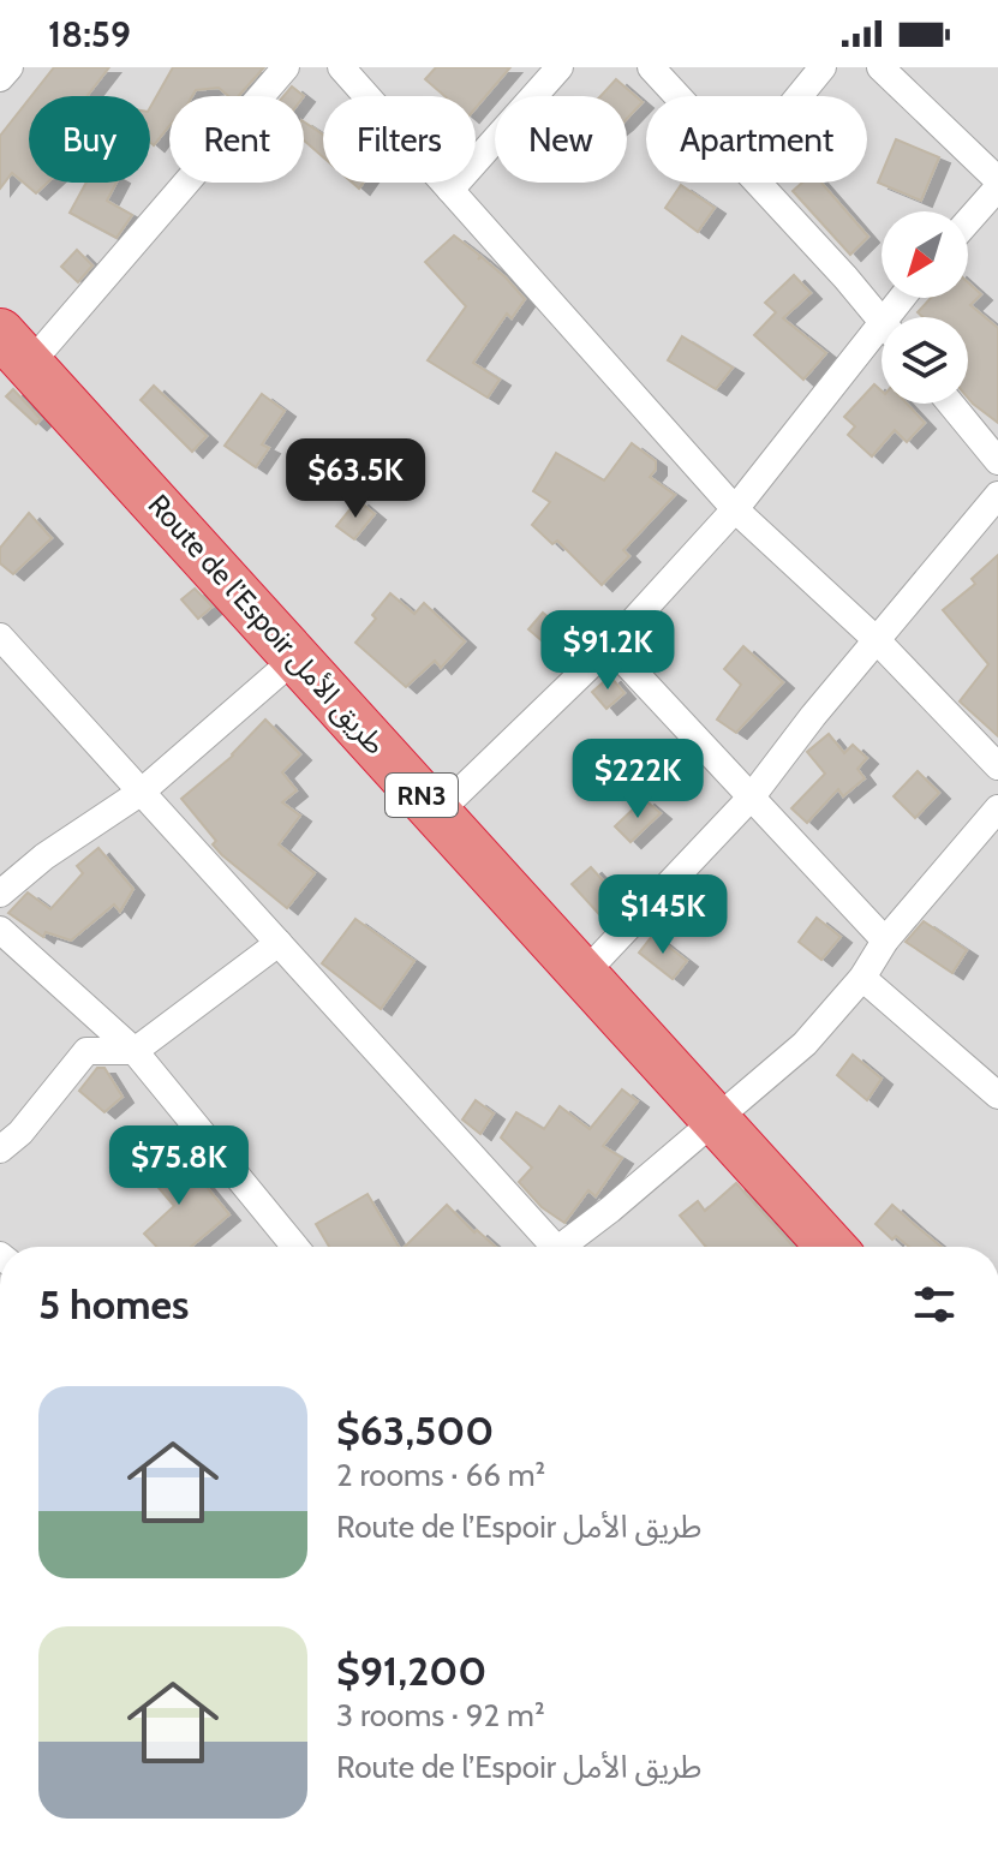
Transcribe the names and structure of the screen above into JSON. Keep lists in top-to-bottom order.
{
  "streets": {
    "highway": ["Route de l’Espoir طريق الأمل", "RN3"]
  },
  "north": "bottom left",
  "page": {
    "status": "18:59",
    "chip": [
      "Buy",
      "Rent",
      "Filters",
      "New",
      "Apartment"
    ],
    "price": [
      "$63.5K",
      "$91.2K",
      "$222K",
      "$145K",
      "$75.8K"
    ],
    "heading": "5 homes",
    "list": [
      {
        "name": "$63,500",
        "note": "2 rooms · 66 m² · Route de l’Espoir طريق الأمل"
      },
      {
        "name": "$91,200",
        "note": "3 rooms · 92 m² · Route de l’Espoir طريق الأمل"
      }
    ]
  }
}
